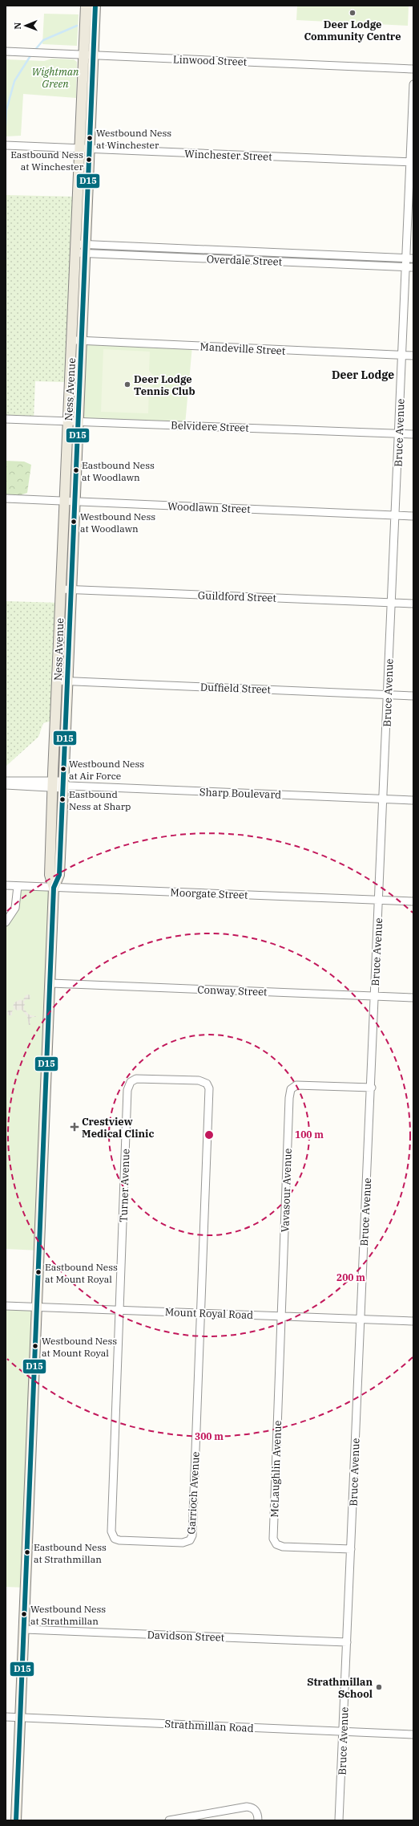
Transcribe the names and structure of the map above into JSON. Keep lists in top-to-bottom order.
{
  "streets": {
    "main road": ["Ness Avenue"],
    "street": [
      "Linwood Street",
      "Winchester Street",
      "Overdale Street",
      "Mandeville Street",
      "Belvidere Street",
      "Bruce Avenue",
      "Woodlawn Street",
      "Guildford Street",
      "Duffield Street",
      "Sharp Boulevard",
      "Moorgate Street",
      "Conway Street",
      "Turner Avenue",
      "Vavasour Avenue",
      "Mount Royal Road",
      "McLaughlin Avenue",
      "Garrioch Avenue",
      "Davidson Street",
      "Strathmillan Road"
    ]
  },
  "crossings": [
    ["Linwood Street", "Ness Avenue"],
    ["Winchester Street", "Ness Avenue"],
    ["Winchester Street", "Bruce Avenue"],
    ["Overdale Street", "Ness Avenue"],
    ["Overdale Street", "Bruce Avenue"],
    ["Mandeville Street", "Ness Avenue"],
    ["Mandeville Street", "Bruce Avenue"],
    ["Ness Avenue", "Belvidere Street"],
    ["Ness Avenue", "Woodlawn Street"],
    ["Ness Avenue", "Guildford Street"],
    ["Ness Avenue", "Duffield Street"],
    ["Ness Avenue", "Sharp Boulevard"],
    ["Ness Avenue", "Moorgate Street"],
    ["Ness Avenue", "Conway Street"],
    ["Ness Avenue", "Mount Royal Road"],
    ["Ness Avenue", "Davidson Street"],
    ["Ness Avenue", "Strathmillan Road"],
    ["Belvidere Street", "Bruce Avenue"],
    ["Bruce Avenue", "Woodlawn Street"],
    ["Bruce Avenue", "Guildford Street"],
    ["Bruce Avenue", "Duffield Street"],
    ["Bruce Avenue", "Sharp Boulevard"],
    ["Bruce Avenue", "Moorgate Street"],
    ["Bruce Avenue", "Conway Street"],
    ["Bruce Avenue", "Vavasour Avenue"],
    ["Bruce Avenue", "Mount Royal Road"],
    ["Bruce Avenue", "McLaughlin Avenue"],
    ["Bruce Avenue", "Davidson Street"],
    ["Bruce Avenue", "Strathmillan Road"],
    ["Turner Avenue", "Mount Royal Road"],
    ["Turner Avenue", "Garrioch Avenue"],
    ["Vavasour Avenue", "Mount Royal Road"],
    ["Vavasour Avenue", "McLaughlin Avenue"],
    ["Mount Royal Road", "McLaughlin Avenue"],
    ["Mount Royal Road", "Garrioch Avenue"]
  ],
  "districts": ["Deer Lodge"],
  "parks": ["Wightman Green"],
  "places": {
    "other": [
      "Deer Lodge Community Centre",
      "Westbound Ness at Winchester",
      "Eastbound Ness at Winchester",
      "Deer Lodge Tennis Club",
      "Eastbound Ness at Woodlawn",
      "Westbound Ness at Woodlawn",
      "Westbound Ness at Air Force",
      "Eastbound Ness at Sharp",
      "Eastbound Ness at Mount Royal",
      "Westbound Ness at Mount Royal",
      "Eastbound Ness at Strathmillan",
      "Westbound Ness at Strathmillan",
      "Strathmillan School"
    ],
    "health": ["Crestview Medical Clinic"]
  },
  "lines": ["transit line D15"],
  "north": "left",
  "rings": ["100 m", "200 m", "300 m"]
}
